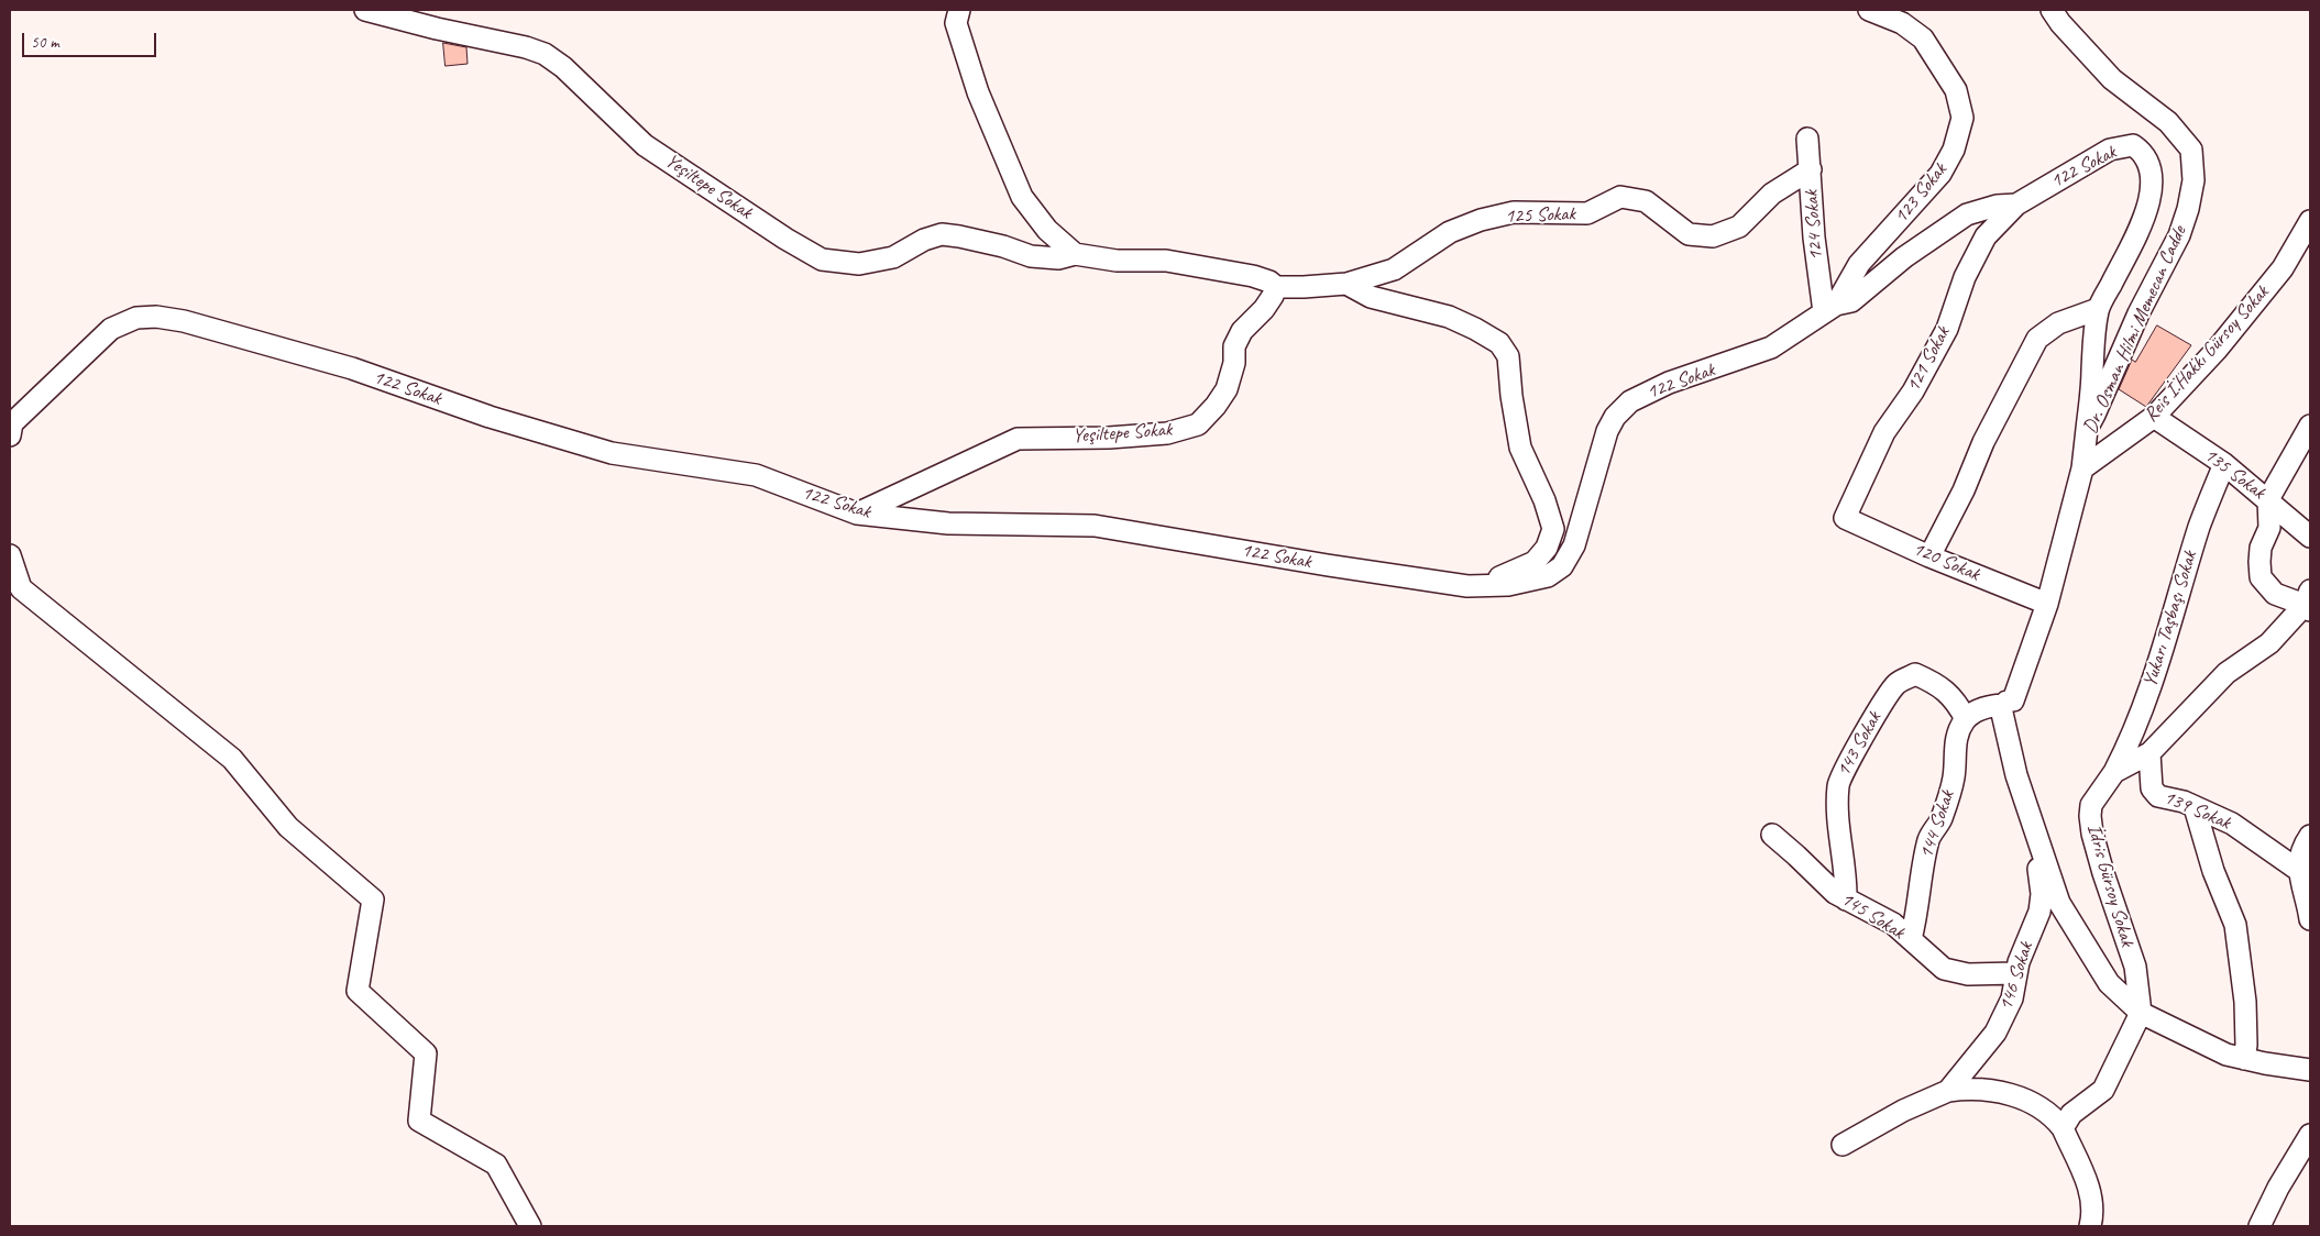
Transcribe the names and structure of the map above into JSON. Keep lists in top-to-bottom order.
{
  "streets": {
    "street": [
      "122 Sokak",
      "Yeşiltepe Sokak",
      "123 Sokak",
      "125 Sokak",
      "124 Sokak",
      "Dr. Osman Hilmi Memecan Cadde",
      "Reis İ.Hakkı Gürsoy Sokak",
      "121 Sokak",
      "135 Sokak",
      "120 Sokak",
      "Yukarı Taşbaşı Sokak",
      "143 Sokak",
      "139 Sokak",
      "144 Sokak",
      "İdris Gürsoy Sokak",
      "145 Sokak",
      "146 Sokak"
    ]
  },
  "crossings": [
    ["122 Sokak", "Yeşiltepe Sokak"],
    ["122 Sokak", "123 Sokak"],
    ["122 Sokak", "124 Sokak"],
    ["122 Sokak", "Dr. Osman Hilmi Memecan Cadde"],
    ["122 Sokak", "121 Sokak"],
    ["Yeşiltepe Sokak", "125 Sokak"],
    ["123 Sokak", "124 Sokak"],
    ["125 Sokak", "124 Sokak"],
    ["Dr. Osman Hilmi Memecan Cadde", "Reis İ.Hakkı Gürsoy Sokak"],
    ["Dr. Osman Hilmi Memecan Cadde", "120 Sokak"],
    ["Reis İ.Hakkı Gürsoy Sokak", "135 Sokak"],
    ["121 Sokak", "120 Sokak"],
    ["135 Sokak", "Yukarı Taşbaşı Sokak"],
    ["Yukarı Taşbaşı Sokak", "İdris Gürsoy Sokak"],
    ["143 Sokak", "144 Sokak"],
    ["143 Sokak", "145 Sokak"],
    ["139 Sokak", "İdris Gürsoy Sokak"],
    ["144 Sokak", "145 Sokak"],
    ["145 Sokak", "146 Sokak"]
  ],
  "scale_bar": "50 m"
}
